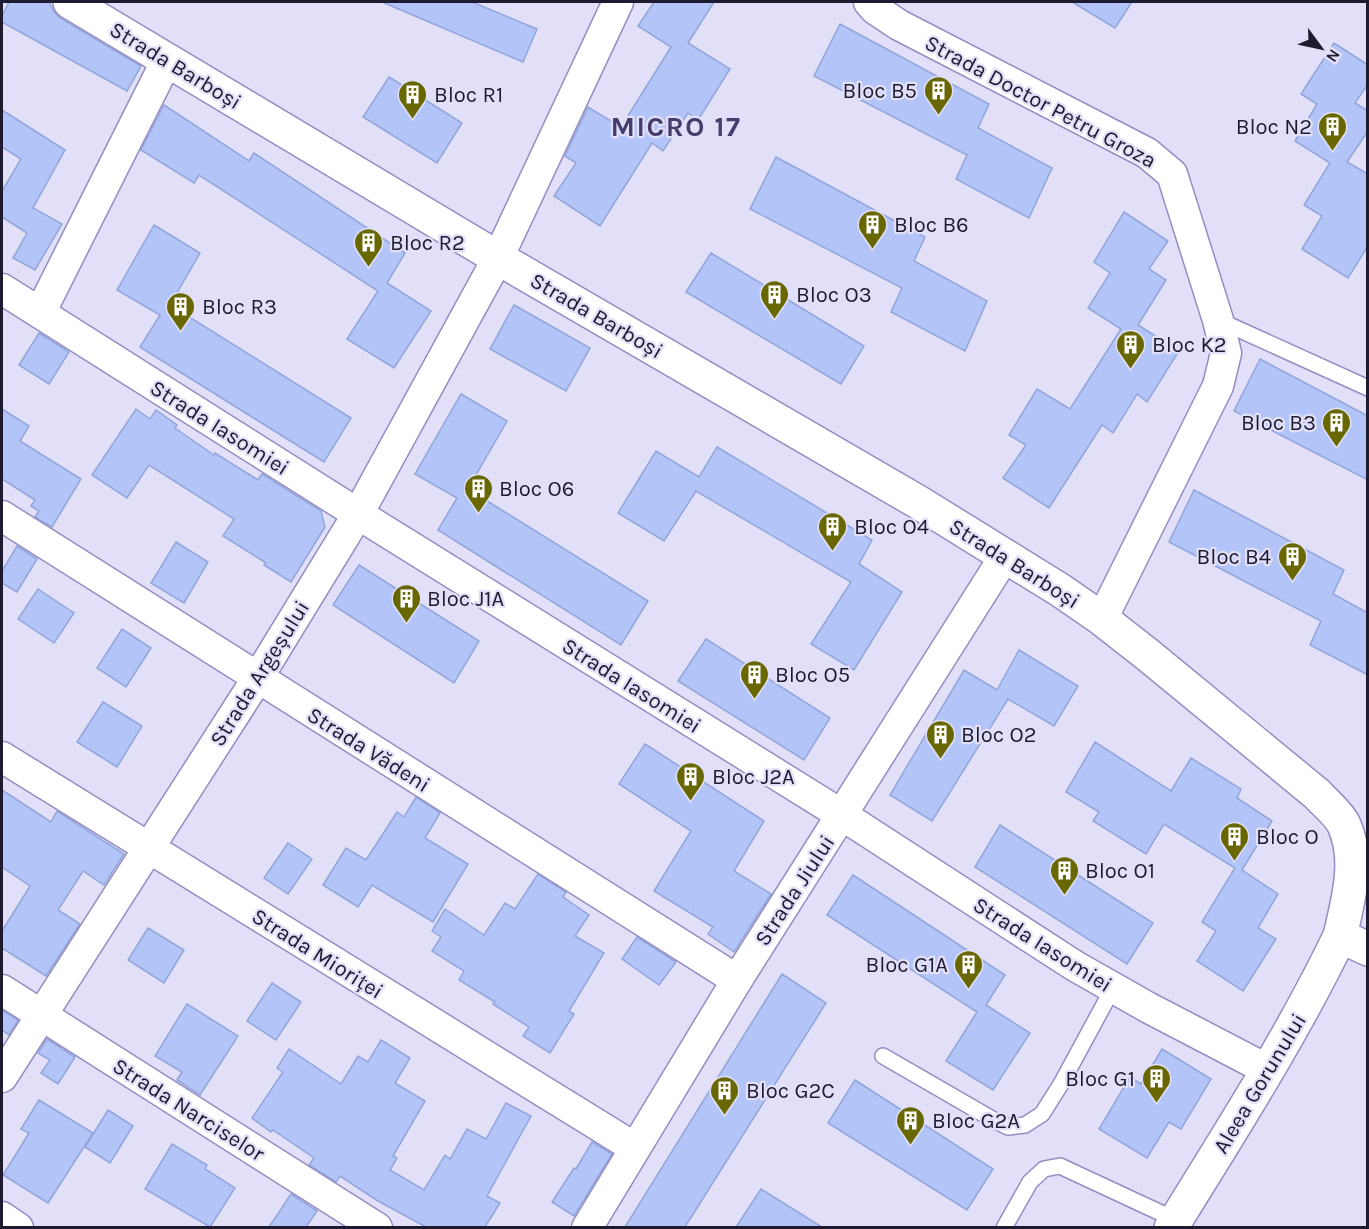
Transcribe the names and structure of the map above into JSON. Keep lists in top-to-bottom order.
{
  "streets": {
    "street": [
      "Strada Barboși",
      "Strada Doctor Petru Groza",
      "Strada Iasomiei",
      "Strada Argeșului",
      "Strada Vădeni",
      "Strada Jiului",
      "Strada Mioriței",
      "Aleea Gorunului",
      "Strada Narciselor"
    ]
  },
  "crossings": [
    ["Strada Barboși", "Strada Doctor Petru Groza"],
    ["Strada Barboși", "Strada Argeșului"],
    ["Strada Barboși", "Strada Jiului"],
    ["Strada Barboși", "Aleea Gorunului"],
    ["Strada Iasomiei", "Strada Argeșului"],
    ["Strada Iasomiei", "Strada Jiului"],
    ["Strada Iasomiei", "Aleea Gorunului"],
    ["Strada Argeșului", "Strada Vădeni"],
    ["Strada Argeșului", "Strada Mioriței"],
    ["Strada Argeșului", "Strada Narciselor"],
    ["Strada Vădeni", "Strada Jiului"],
    ["Strada Jiului", "Strada Mioriței"]
  ],
  "districts": ["MICRO 17"],
  "places": {
    "building": [
      "Bloc B5",
      "Bloc R1",
      "Bloc N2",
      "Bloc B6",
      "Bloc R2",
      "Bloc O3",
      "Bloc R3",
      "Bloc K2",
      "Bloc B3",
      "Bloc O6",
      "Bloc O4",
      "Bloc B4",
      "Bloc J1A",
      "Bloc O5",
      "Bloc O2",
      "Bloc J2A",
      "Bloc O",
      "Bloc O1",
      "Bloc G1A",
      "Bloc G1",
      "Bloc G2C",
      "Bloc G2A"
    ]
  },
  "north": "bottom right"
}
